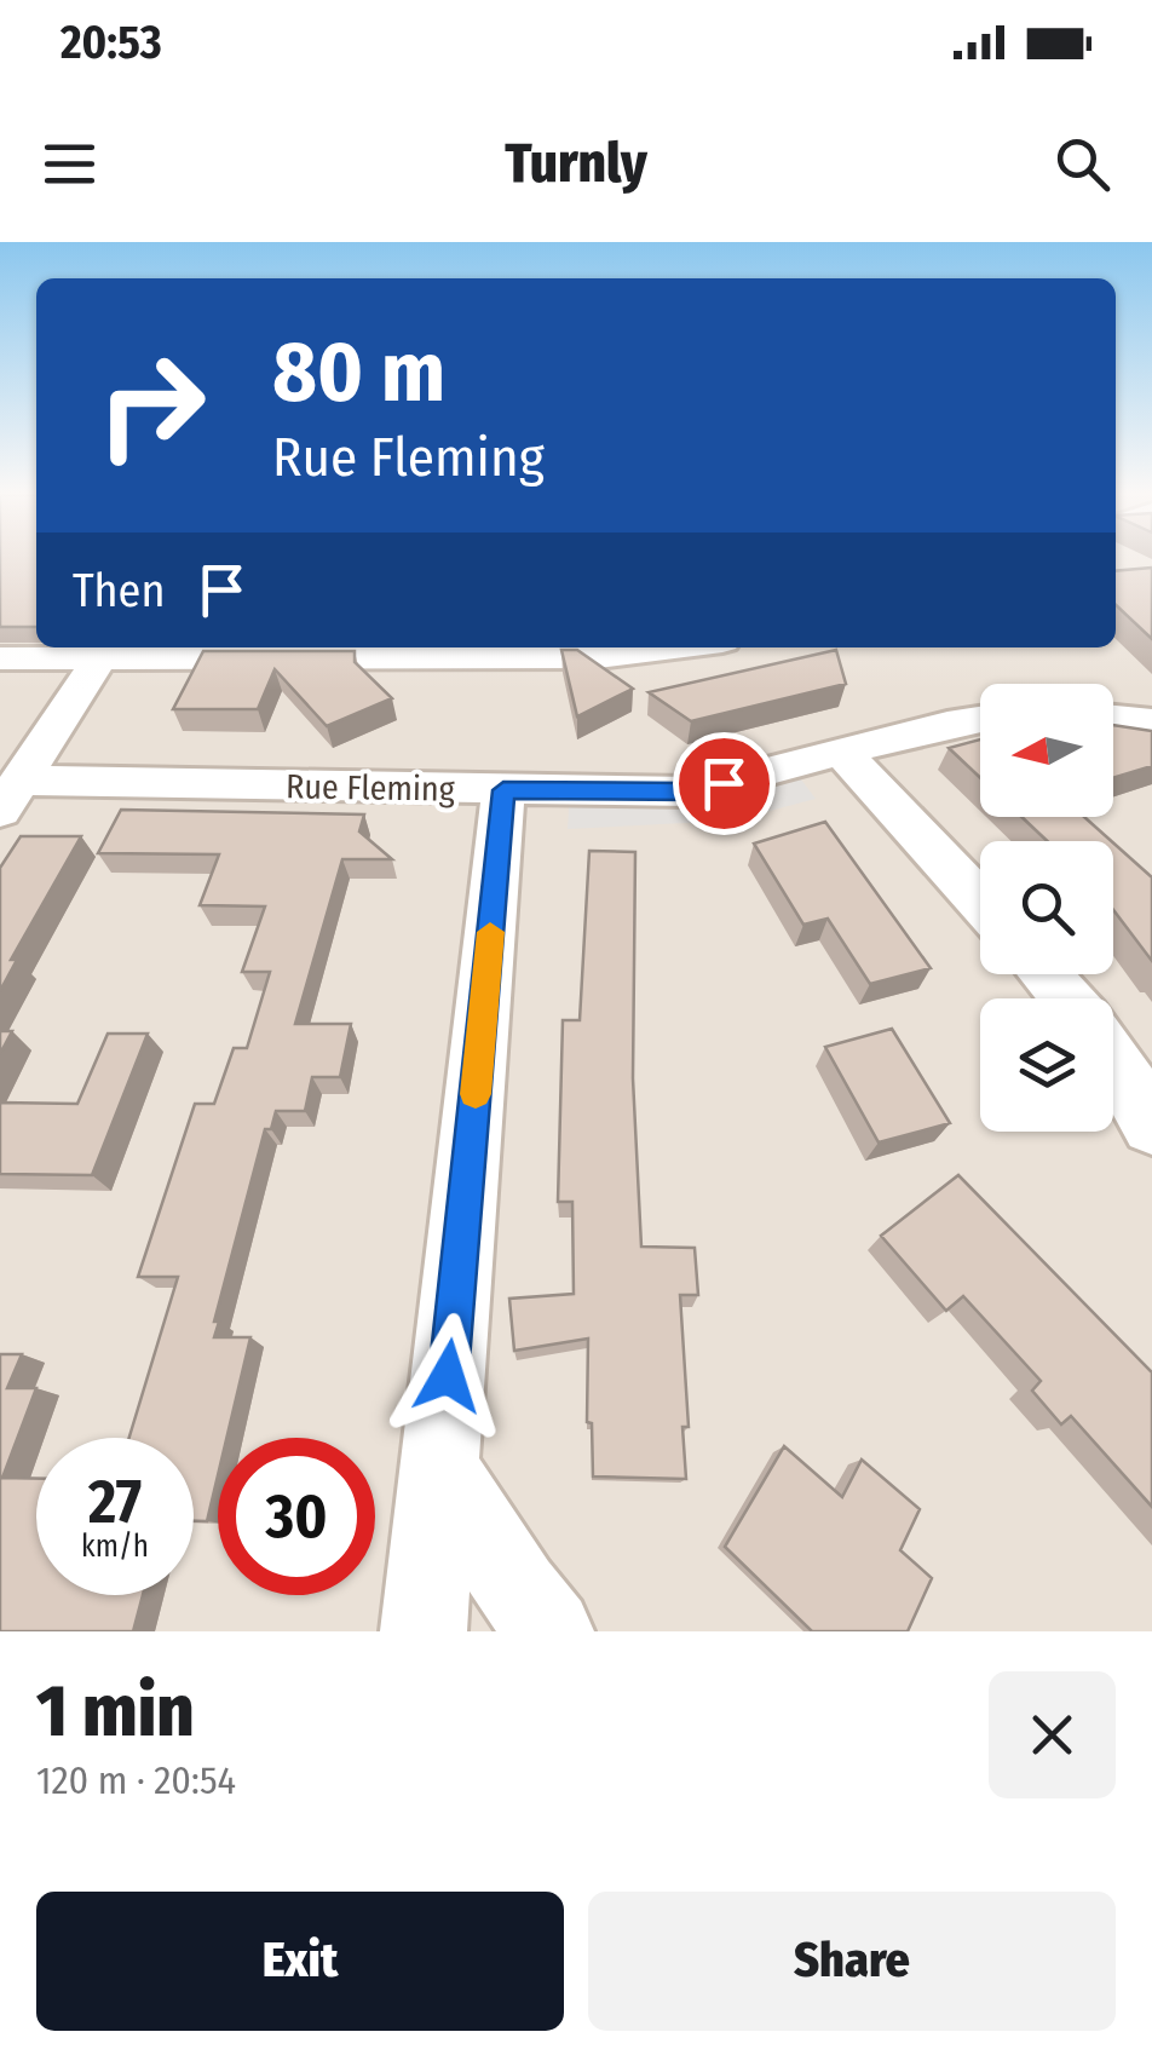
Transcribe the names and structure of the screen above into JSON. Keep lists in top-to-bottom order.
{
  "streets": {
    "street": ["Rue Fleming"]
  },
  "north": "left",
  "page": {
    "status": "20:53",
    "header": "Turnly",
    "turn": ["80 m", "Rue Fleming"],
    "then": "Then",
    "speed": "27 km/h",
    "limit": "30",
    "heading": ["1 min", "120 m · 20:54"],
    "buttons": ["Exit", "Share"]
  }
}
